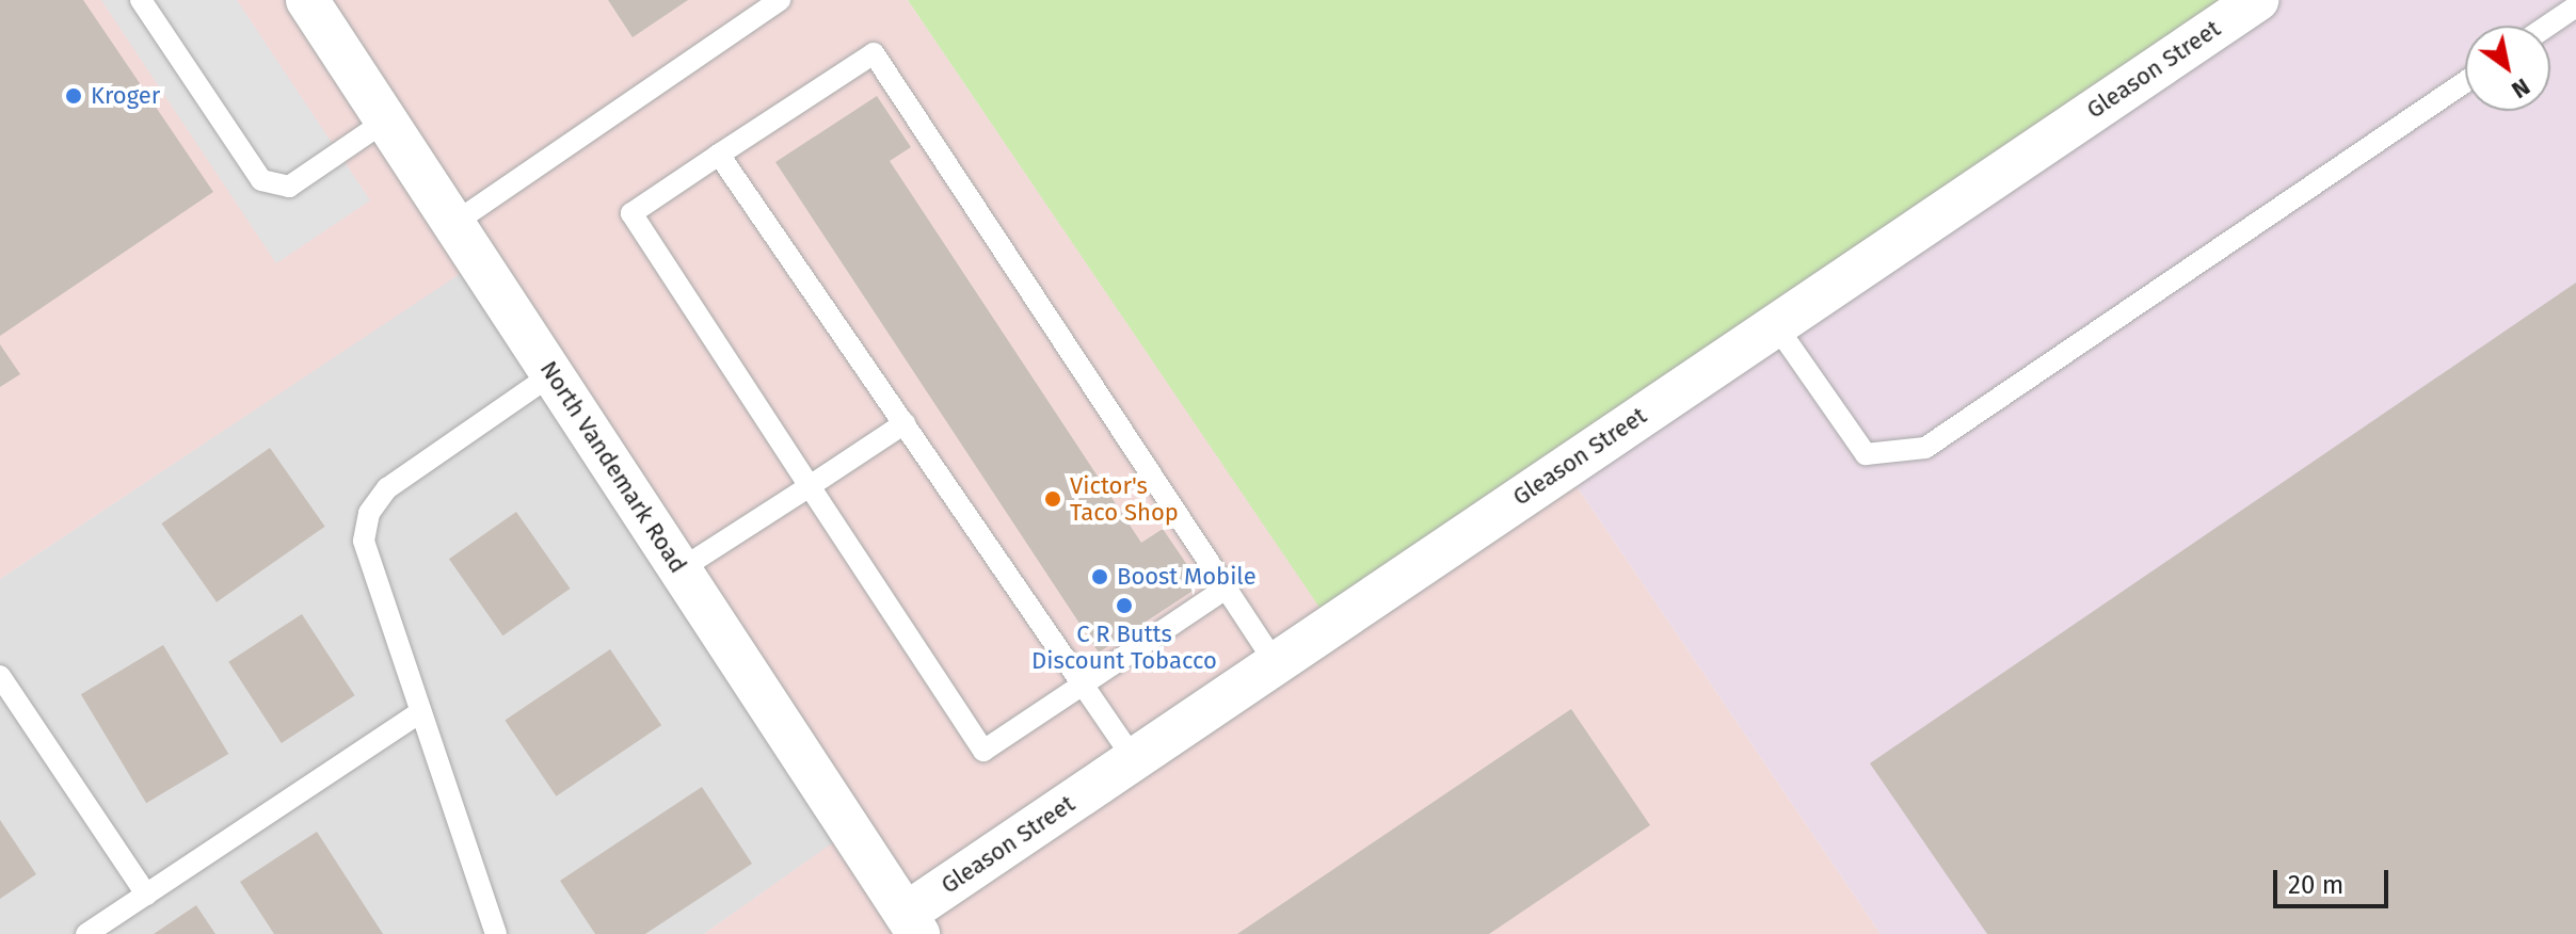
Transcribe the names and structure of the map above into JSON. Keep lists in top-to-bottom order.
{
  "streets": {
    "street": ["Gleason Street", "North Vandemark Road"]
  },
  "crossings": [
    ["Gleason Street", "North Vandemark Road"]
  ],
  "places": [
    "Kroger",
    "Victor's Taco Shop",
    "Boost Mobile",
    "C R Butts Discount Tobacco"
  ],
  "scale_bar": "20 m",
  "north": "bottom right"
}
